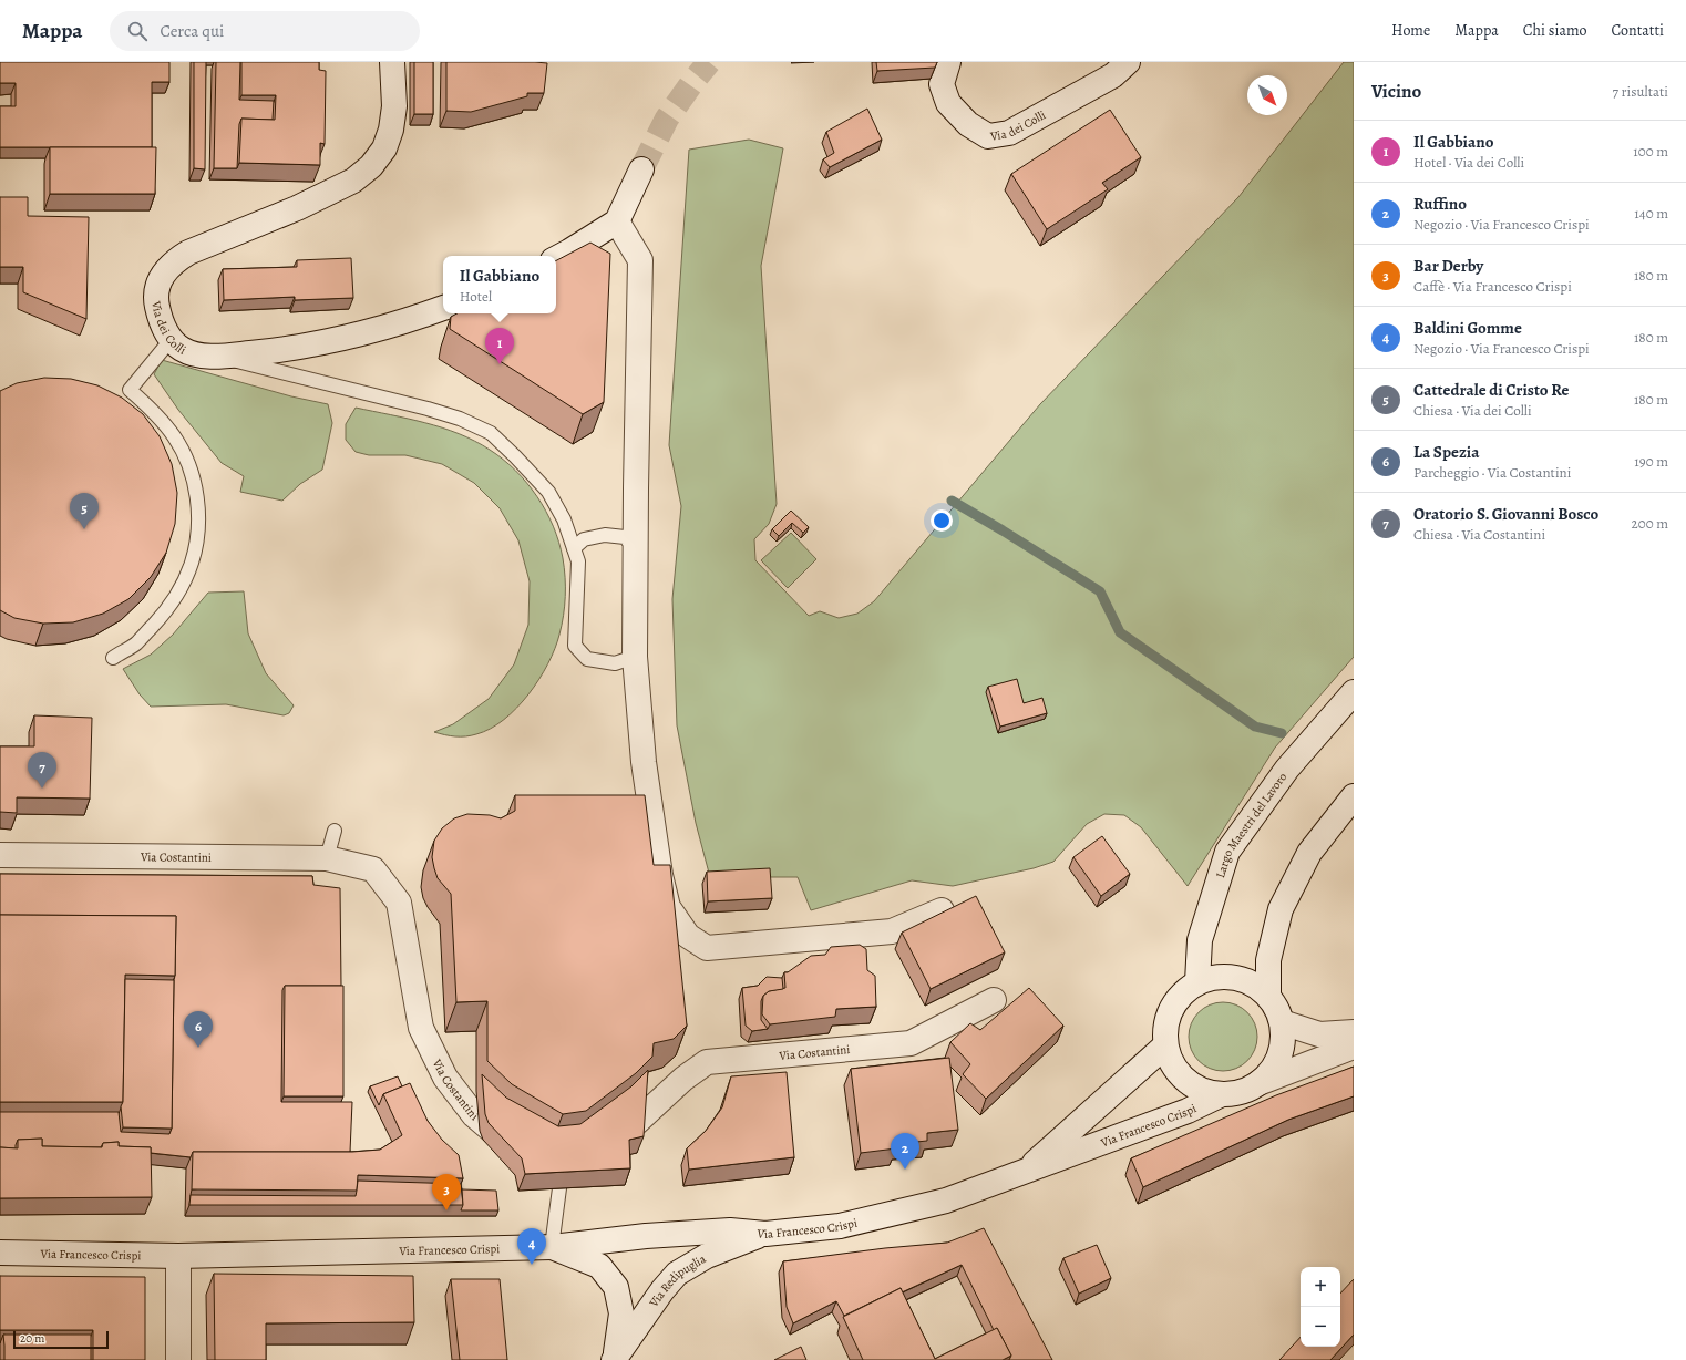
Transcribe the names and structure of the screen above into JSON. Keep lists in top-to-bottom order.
{
  "streets": {
    "street": [
      "Via dei Colli",
      "Largo Maestri del Lavoro",
      "Via Costantini",
      "Via Francesco Crispi",
      "Via Redipuglia"
    ]
  },
  "crossings": [
    ["Largo Maestri del Lavoro", "Via Francesco Crispi"],
    ["Via Francesco Crispi", "Via Redipuglia"]
  ],
  "scale_bar": "20 m",
  "north": "bottom right",
  "page": {
    "header": "Mappa",
    "search": "Cerca qui",
    "nav": [
      "Home",
      "Mappa",
      "Chi siamo",
      "Contatti"
    ],
    "heading": ["Vicino", "7 risultati"],
    "list": [
      {
        "mark": "1",
        "name": "Il Gabbiano",
        "note": "Hotel · Via dei Colli",
        "value": "100 m"
      },
      {
        "mark": "2",
        "name": "Ruffino",
        "note": "Negozio · Via Francesco Crispi",
        "value": "140 m"
      },
      {
        "mark": "3",
        "name": "Bar Derby",
        "note": "Caffè · Via Francesco Crispi",
        "value": "180 m"
      },
      {
        "mark": "4",
        "name": "Baldini Gomme",
        "note": "Negozio · Via Francesco Crispi",
        "value": "180 m"
      },
      {
        "mark": "5",
        "name": "Cattedrale di Cristo Re",
        "note": "Chiesa · Via dei Colli",
        "value": "180 m"
      },
      {
        "mark": "6",
        "name": "La Spezia",
        "note": "Parcheggio · Via Costantini",
        "value": "190 m"
      },
      {
        "mark": "7",
        "name": "Oratorio S. Giovanni Bosco",
        "note": "Chiesa · Via Costantini",
        "value": "200 m"
      }
    ],
    "popup": ["Il Gabbiano", "Hotel"],
    "pins": [
      "1",
      "5",
      "7",
      "6",
      "2",
      "3",
      "4"
    ],
    "map_buttons": ["+", "−"],
    "scale": "20 m"
  }
}
